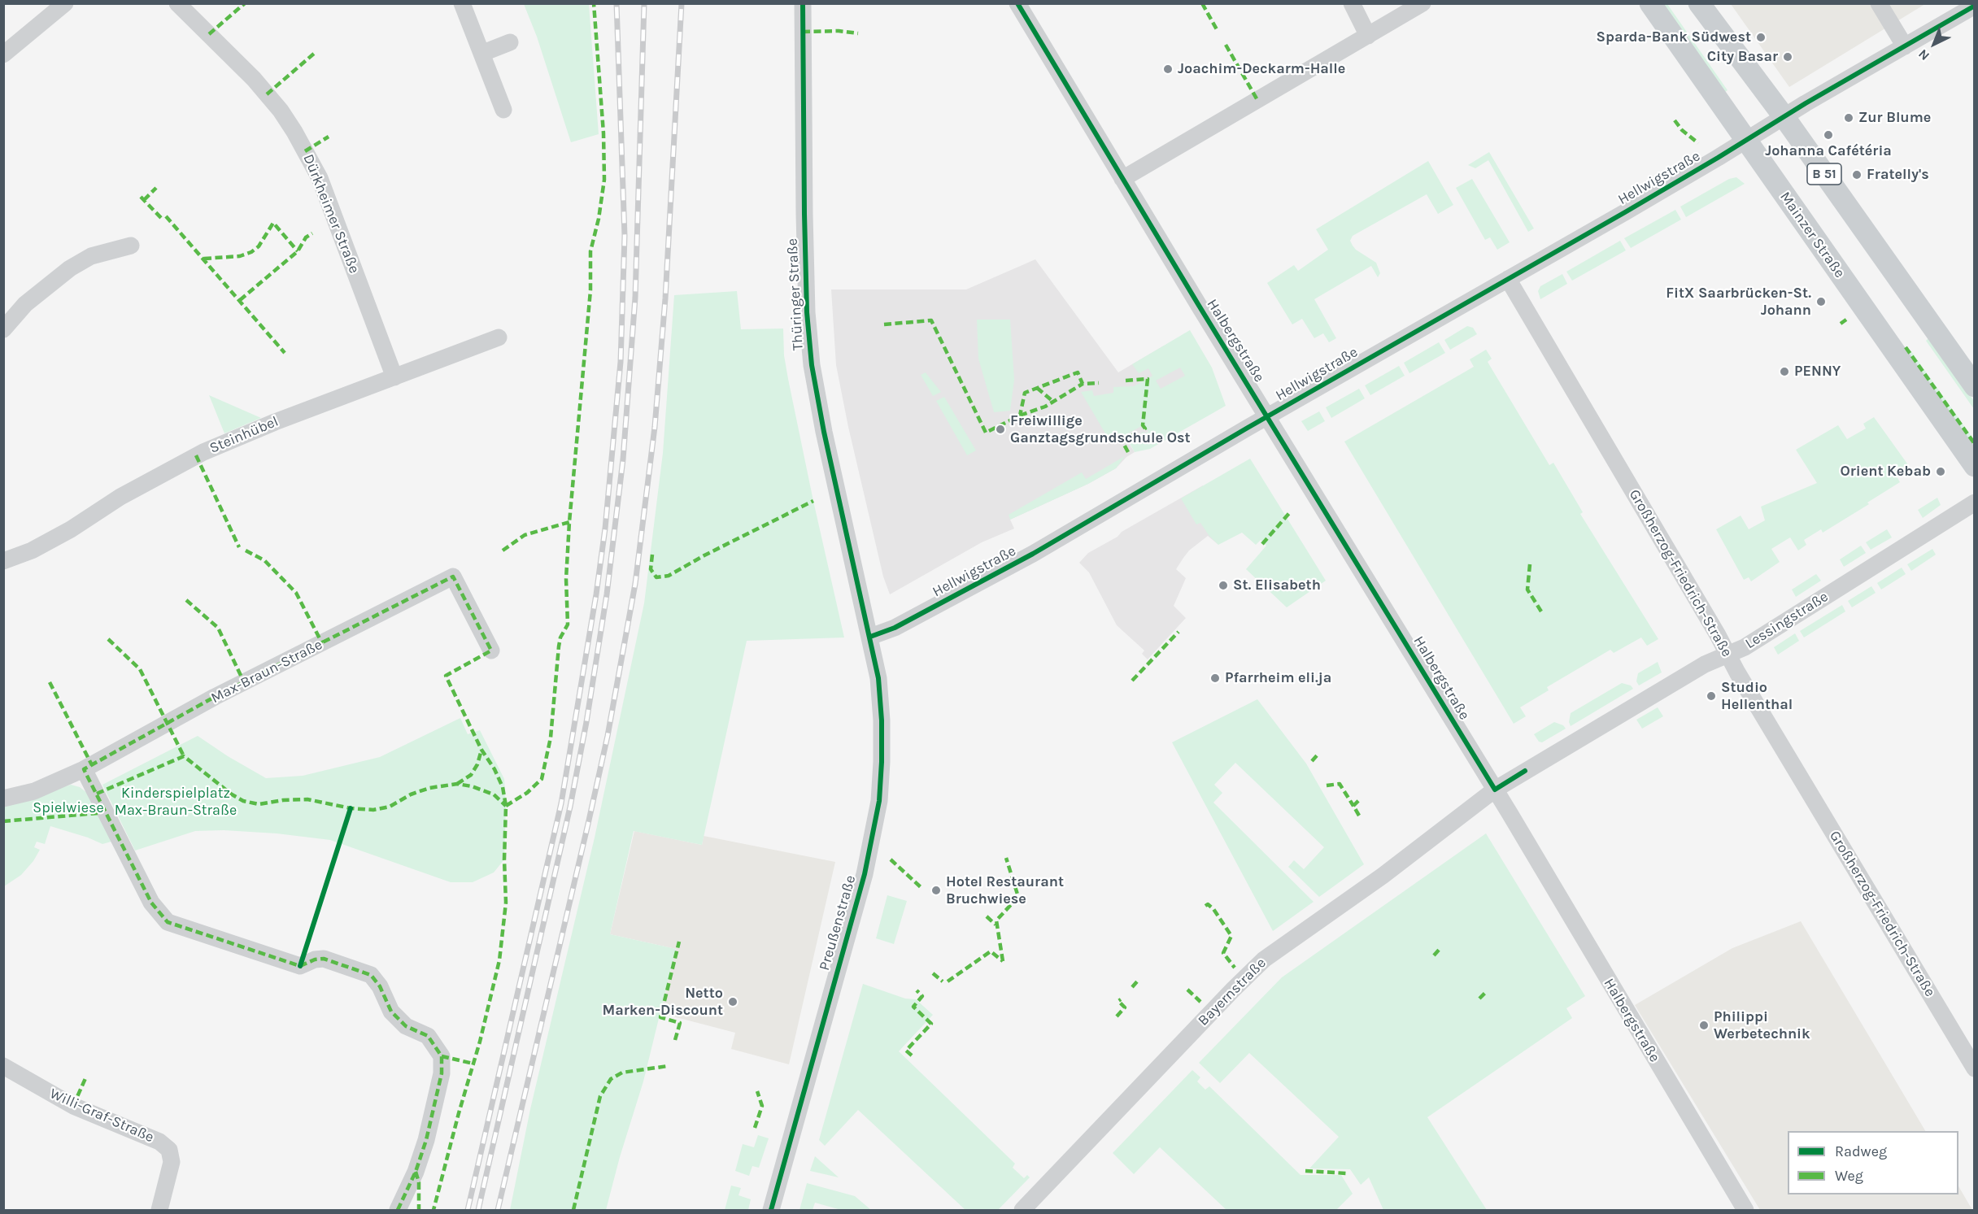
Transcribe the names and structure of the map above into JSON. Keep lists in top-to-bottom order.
{
  "streets": {
    "main road": ["B 51", "Mainzer Straße"],
    "street": [
      "Hellwigstraße",
      "Dürkheimer Straße",
      "Thüringer Straße",
      "Halbergstraße",
      "Steinhübel",
      "Großherzog-Friedrich-Straße",
      "Lessingstraße",
      "Max-Braun-Straße",
      "Preußenstraße",
      "Bayernstraße",
      "Willi-Graf-Straße"
    ]
  },
  "crossings": [
    ["B 51", "Hellwigstraße"],
    ["Hellwigstraße", "Mainzer Straße"],
    ["Hellwigstraße", "Thüringer Straße"],
    ["Hellwigstraße", "Halbergstraße"],
    ["Hellwigstraße", "Großherzog-Friedrich-Straße"],
    ["Hellwigstraße", "Preußenstraße"],
    ["Dürkheimer Straße", "Steinhübel"],
    ["Thüringer Straße", "Preußenstraße"],
    ["Halbergstraße", "Lessingstraße"],
    ["Halbergstraße", "Bayernstraße"],
    ["Großherzog-Friedrich-Straße", "Lessingstraße"],
    ["Lessingstraße", "Bayernstraße"]
  ],
  "parks": ["Kinderspielplatz Max-Braun-Straße", "Spielwiese"],
  "places": [
    "Sparda-Bank Südwest",
    "City Basar",
    "Joachim-Deckarm-Halle",
    "Zur Blume",
    "Johanna Cafétéria",
    "Fratelly's",
    "FitX Saarbrücken-St. Johann",
    "PENNY",
    "Freiwillige Ganztagsgrundschule Ost",
    "Orient Kebab",
    "St. Elisabeth",
    "Pfarrheim eli.ja",
    "Studio Hellenthal",
    "Hotel Restaurant Bruchwiese",
    "Netto Marken-Discount",
    "Philippi Werbetechnik"
  ],
  "legend": ["Radweg", "Weg"],
  "north": "bottom left"
}
